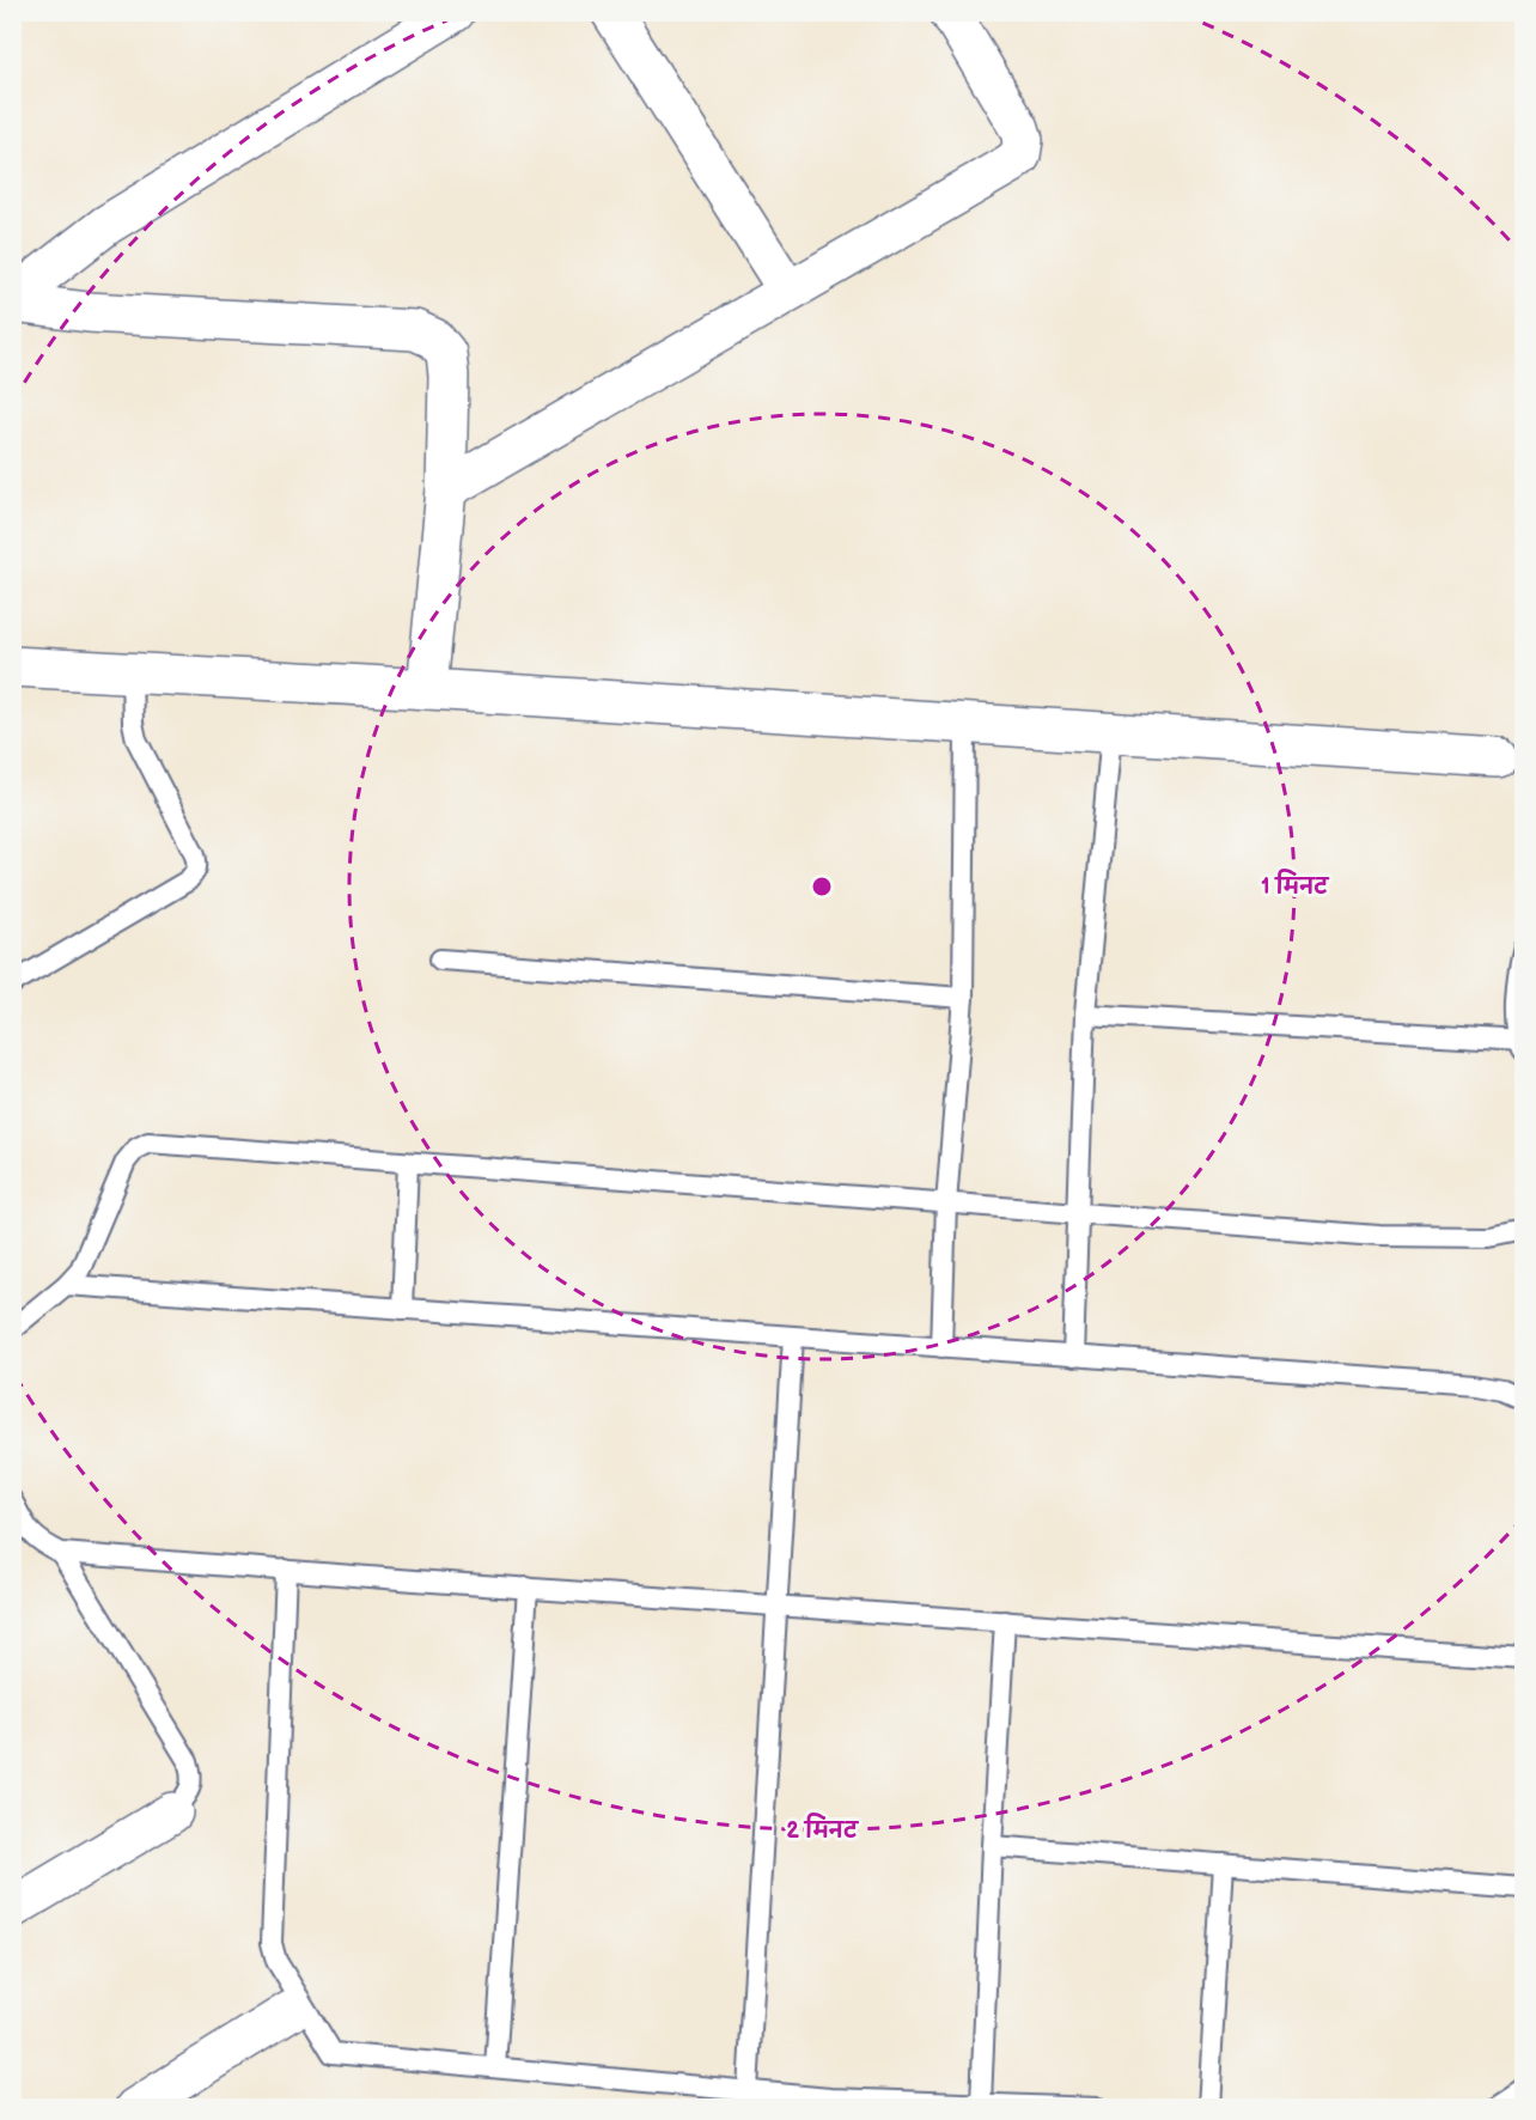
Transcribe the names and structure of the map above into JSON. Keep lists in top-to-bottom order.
{
  "rings": ["1 मिनट", "2 मिनट"]
}
